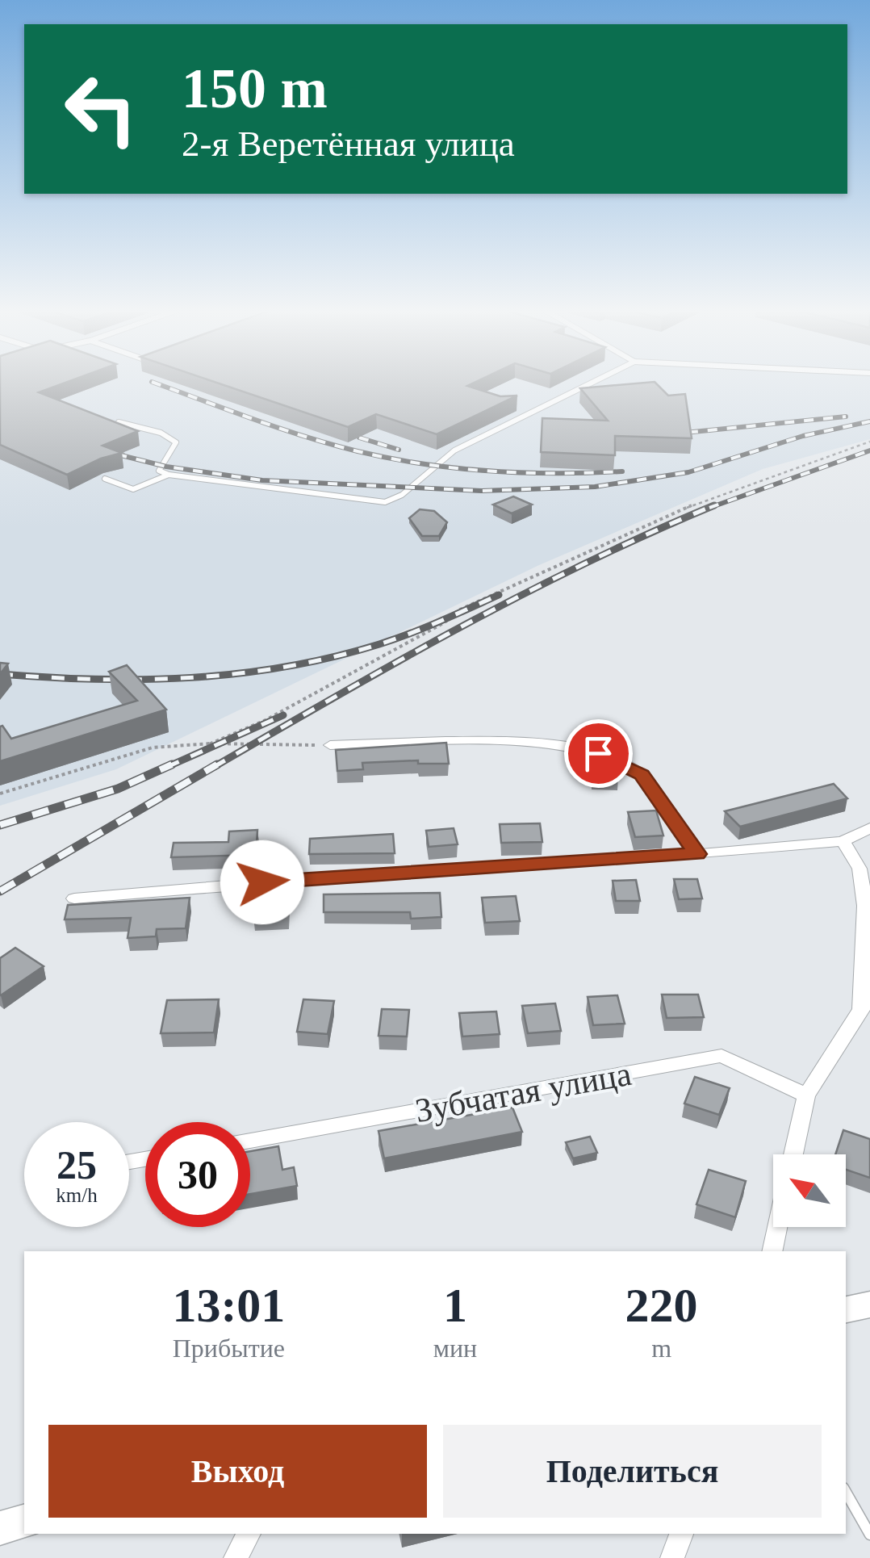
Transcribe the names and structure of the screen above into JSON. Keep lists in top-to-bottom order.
{
  "streets": {
    "street": ["Зубчатая улица"]
  },
  "north": "top left",
  "page": {
    "turn": ["150 m", "2-я Веретённая улица"],
    "speed": "25 km/h",
    "limit": "30",
    "eta": [
      "13:01",
      "Прибытие",
      "1",
      "мин",
      "220",
      "m"
    ],
    "buttons": ["Выход", "Поделиться"]
  }
}
